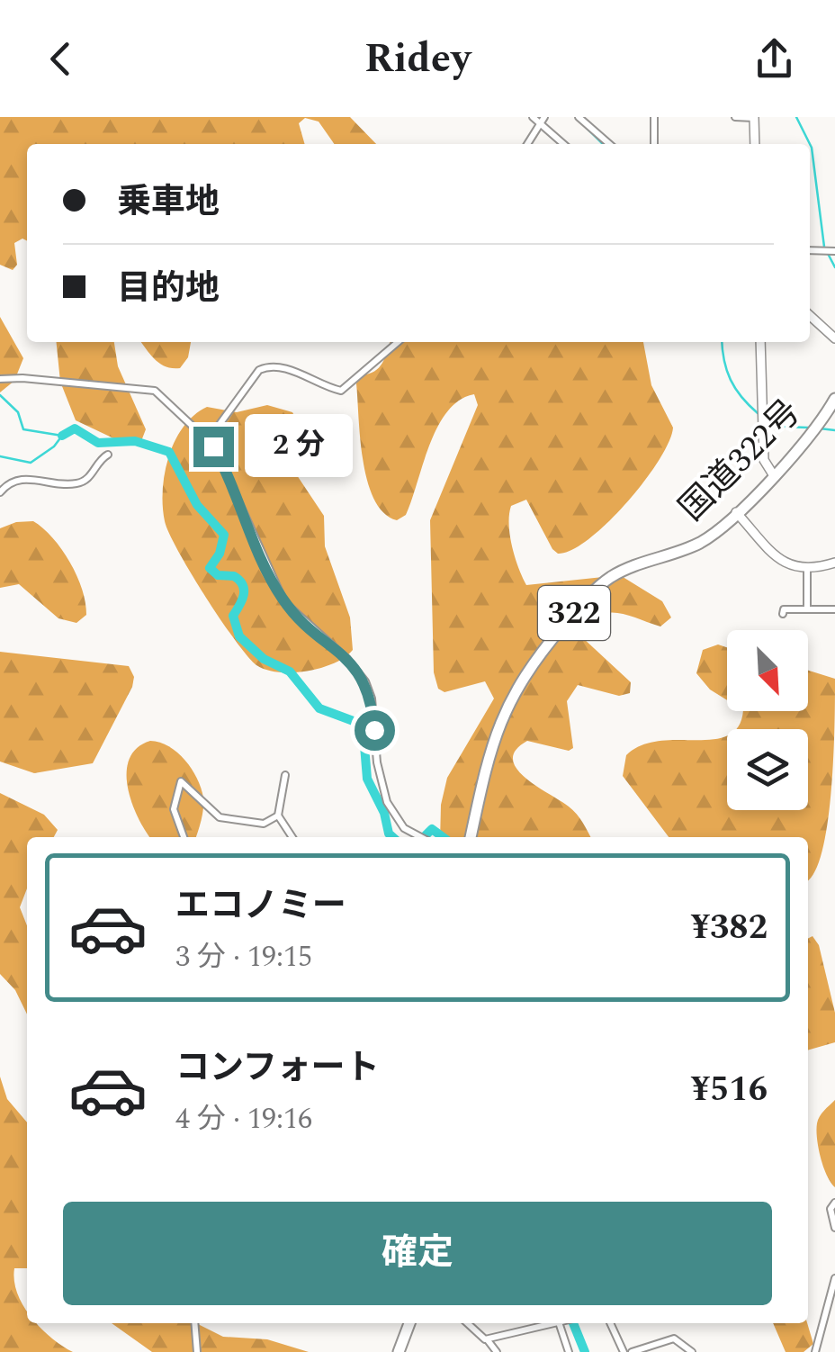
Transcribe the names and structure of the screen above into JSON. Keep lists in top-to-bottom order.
{
  "streets": {
    "highway": ["国道322号", "322"]
  },
  "north": "bottom right",
  "page": {
    "header": "Ridey",
    "banner": ["乗車地", "目的地"],
    "bubble": "2 分",
    "list": [
      {
        "name": "エコノミー",
        "note": "3 分 · 19:15",
        "value": "¥382"
      },
      {
        "name": "コンフォート",
        "note": "4 分 · 19:16",
        "value": "¥516"
      }
    ],
    "buttons": "確定"
  }
}
